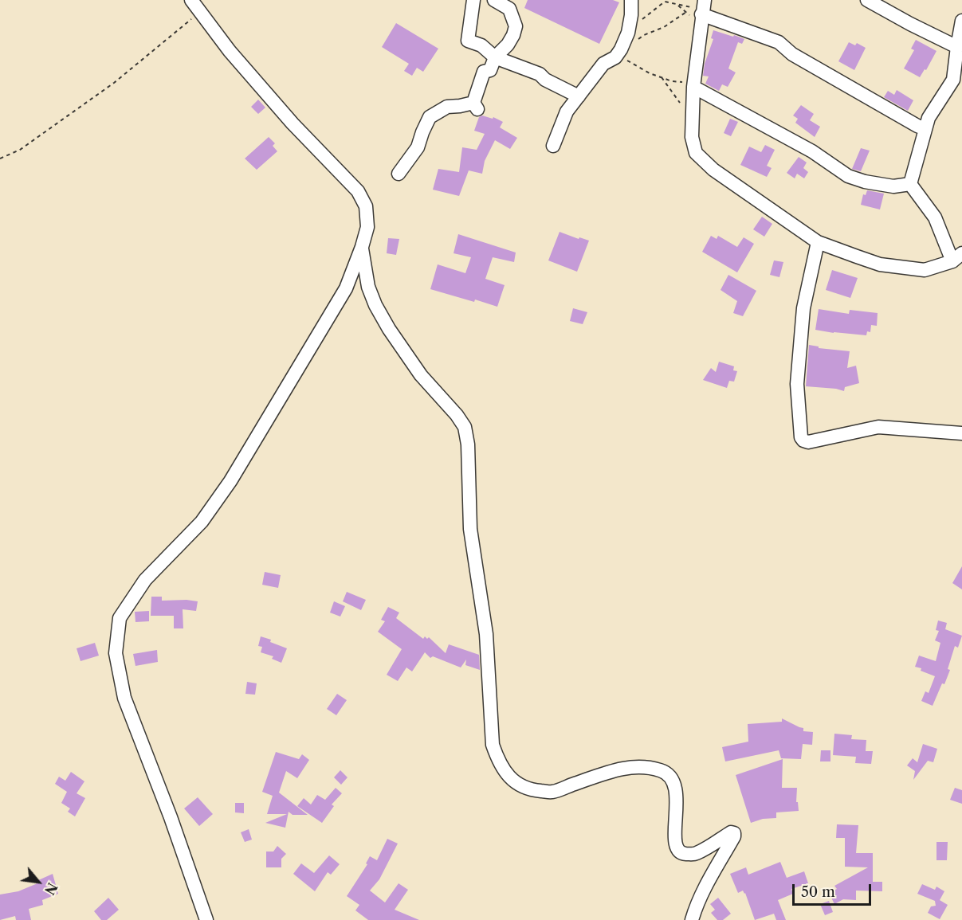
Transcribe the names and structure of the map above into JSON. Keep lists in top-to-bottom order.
{
  "scale_bar": "50 m",
  "north": "bottom right"
}
